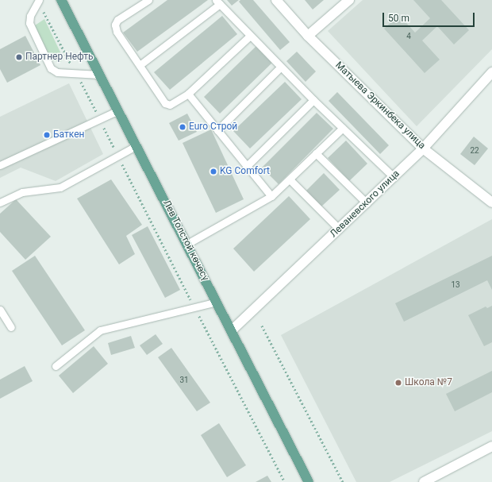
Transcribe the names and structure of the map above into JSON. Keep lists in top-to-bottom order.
{
  "streets": {
    "main road": ["Лев Толстой көчөсү"],
    "street": ["Матыева Эркинбека улица", "Леваневского улица"]
  },
  "crossings": [
    ["Матыева Эркинбека улица", "Леваневского улица"],
    ["Леваневского улица", "Лев Толстой көчөсү"]
  ],
  "places": [
    "Партнер Нефть",
    "Euro Строй",
    "Баткен",
    "KG Comfort",
    "Школа №7"
  ],
  "house_numbers": [
    "4",
    "22",
    "13",
    "31"
  ],
  "scale_bar": "50 m"
}
